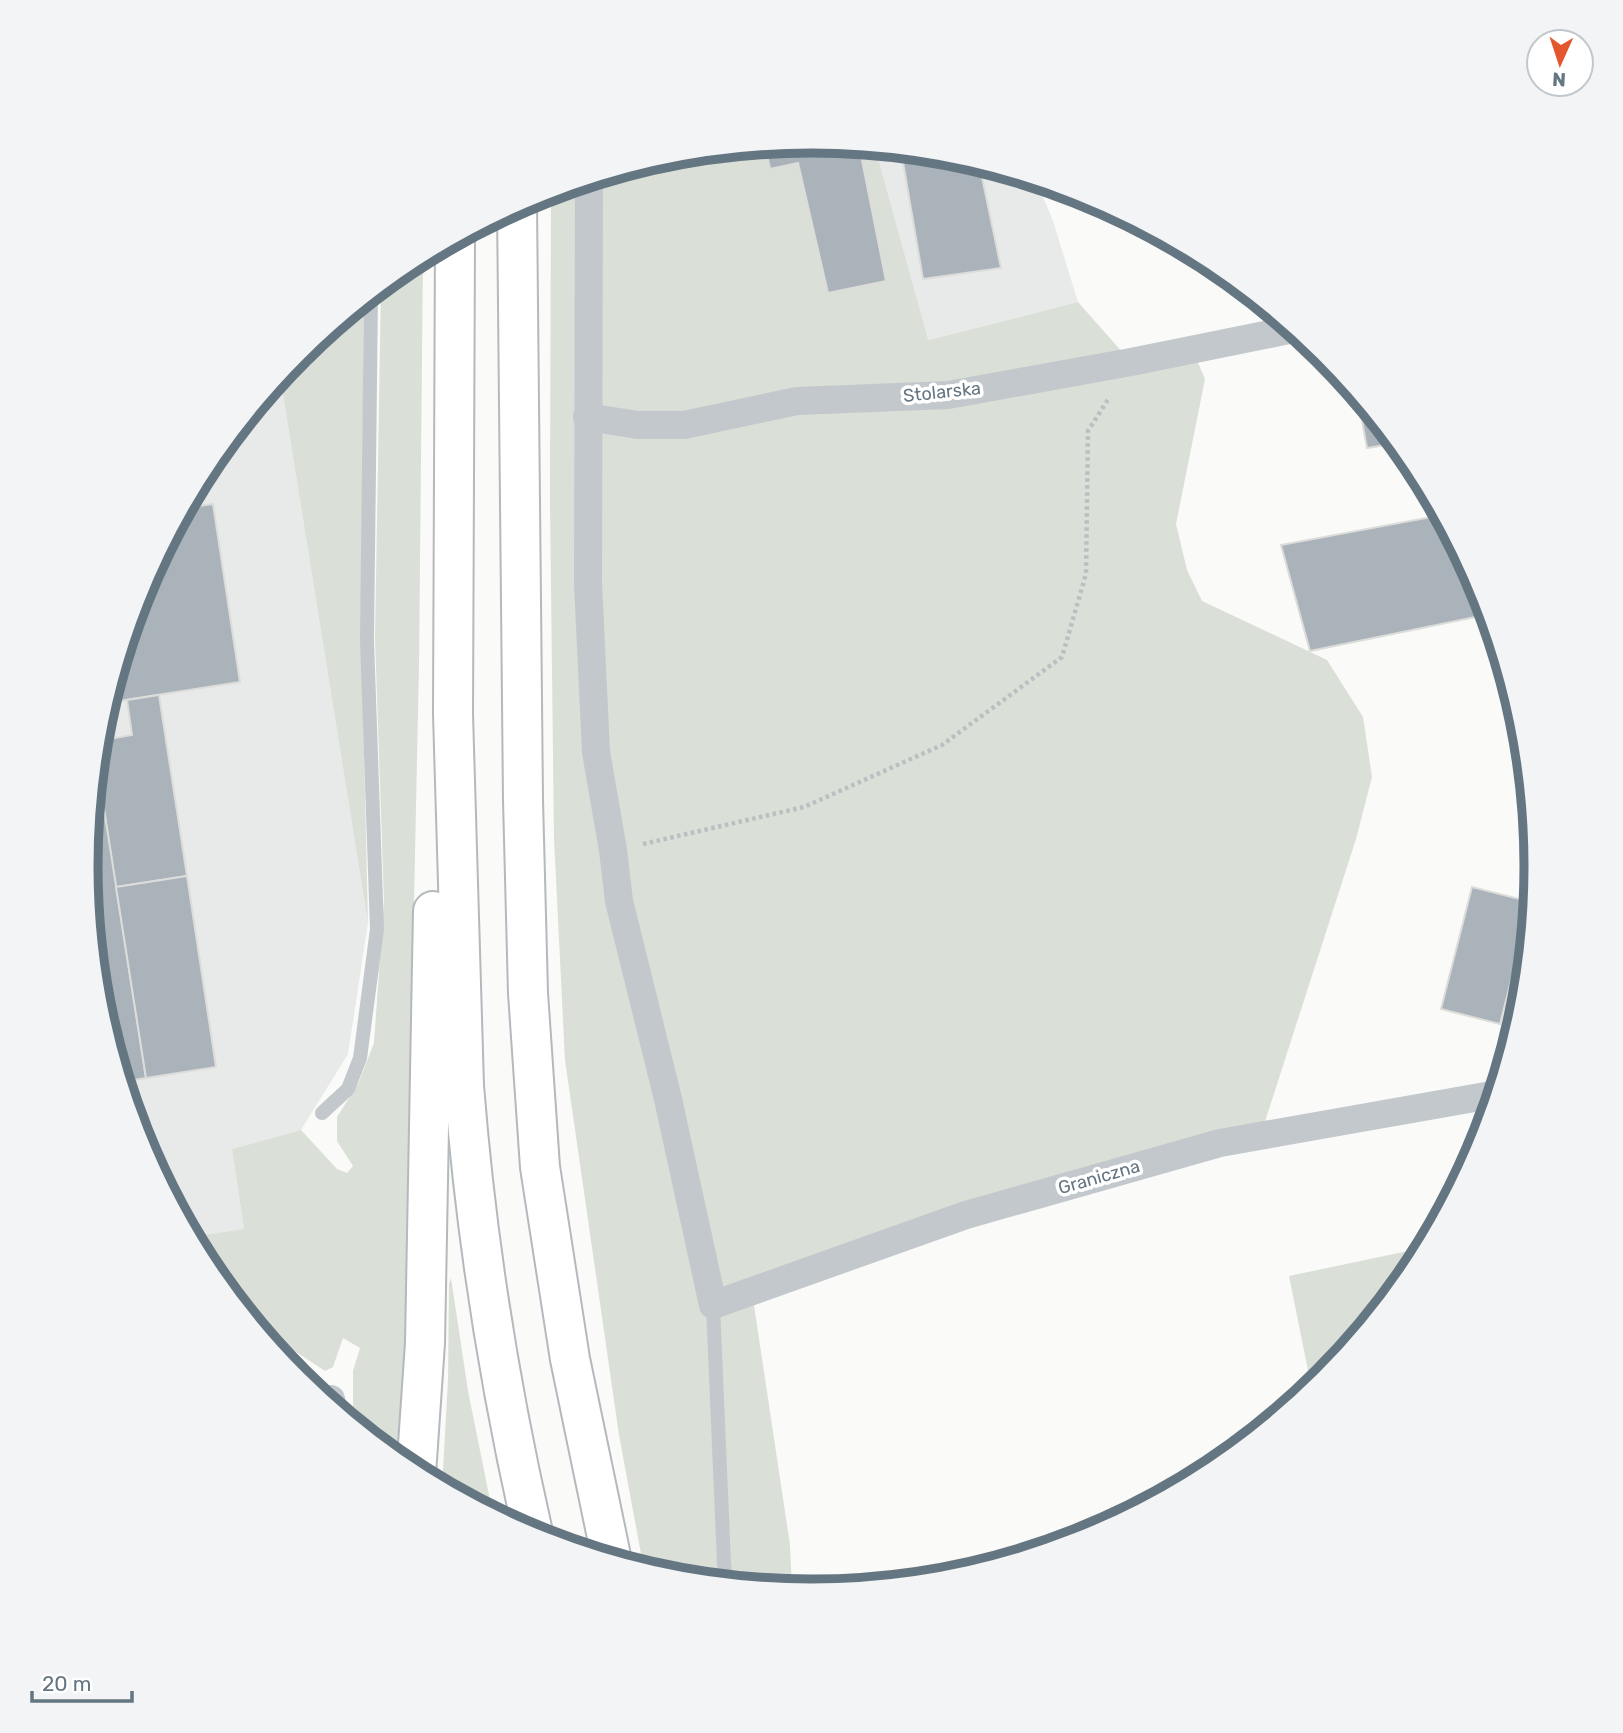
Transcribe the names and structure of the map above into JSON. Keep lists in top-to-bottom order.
{
  "streets": {
    "street": ["Stolarska", "Graniczna"]
  },
  "scale_bar": "20 m",
  "north": "bottom"
}
